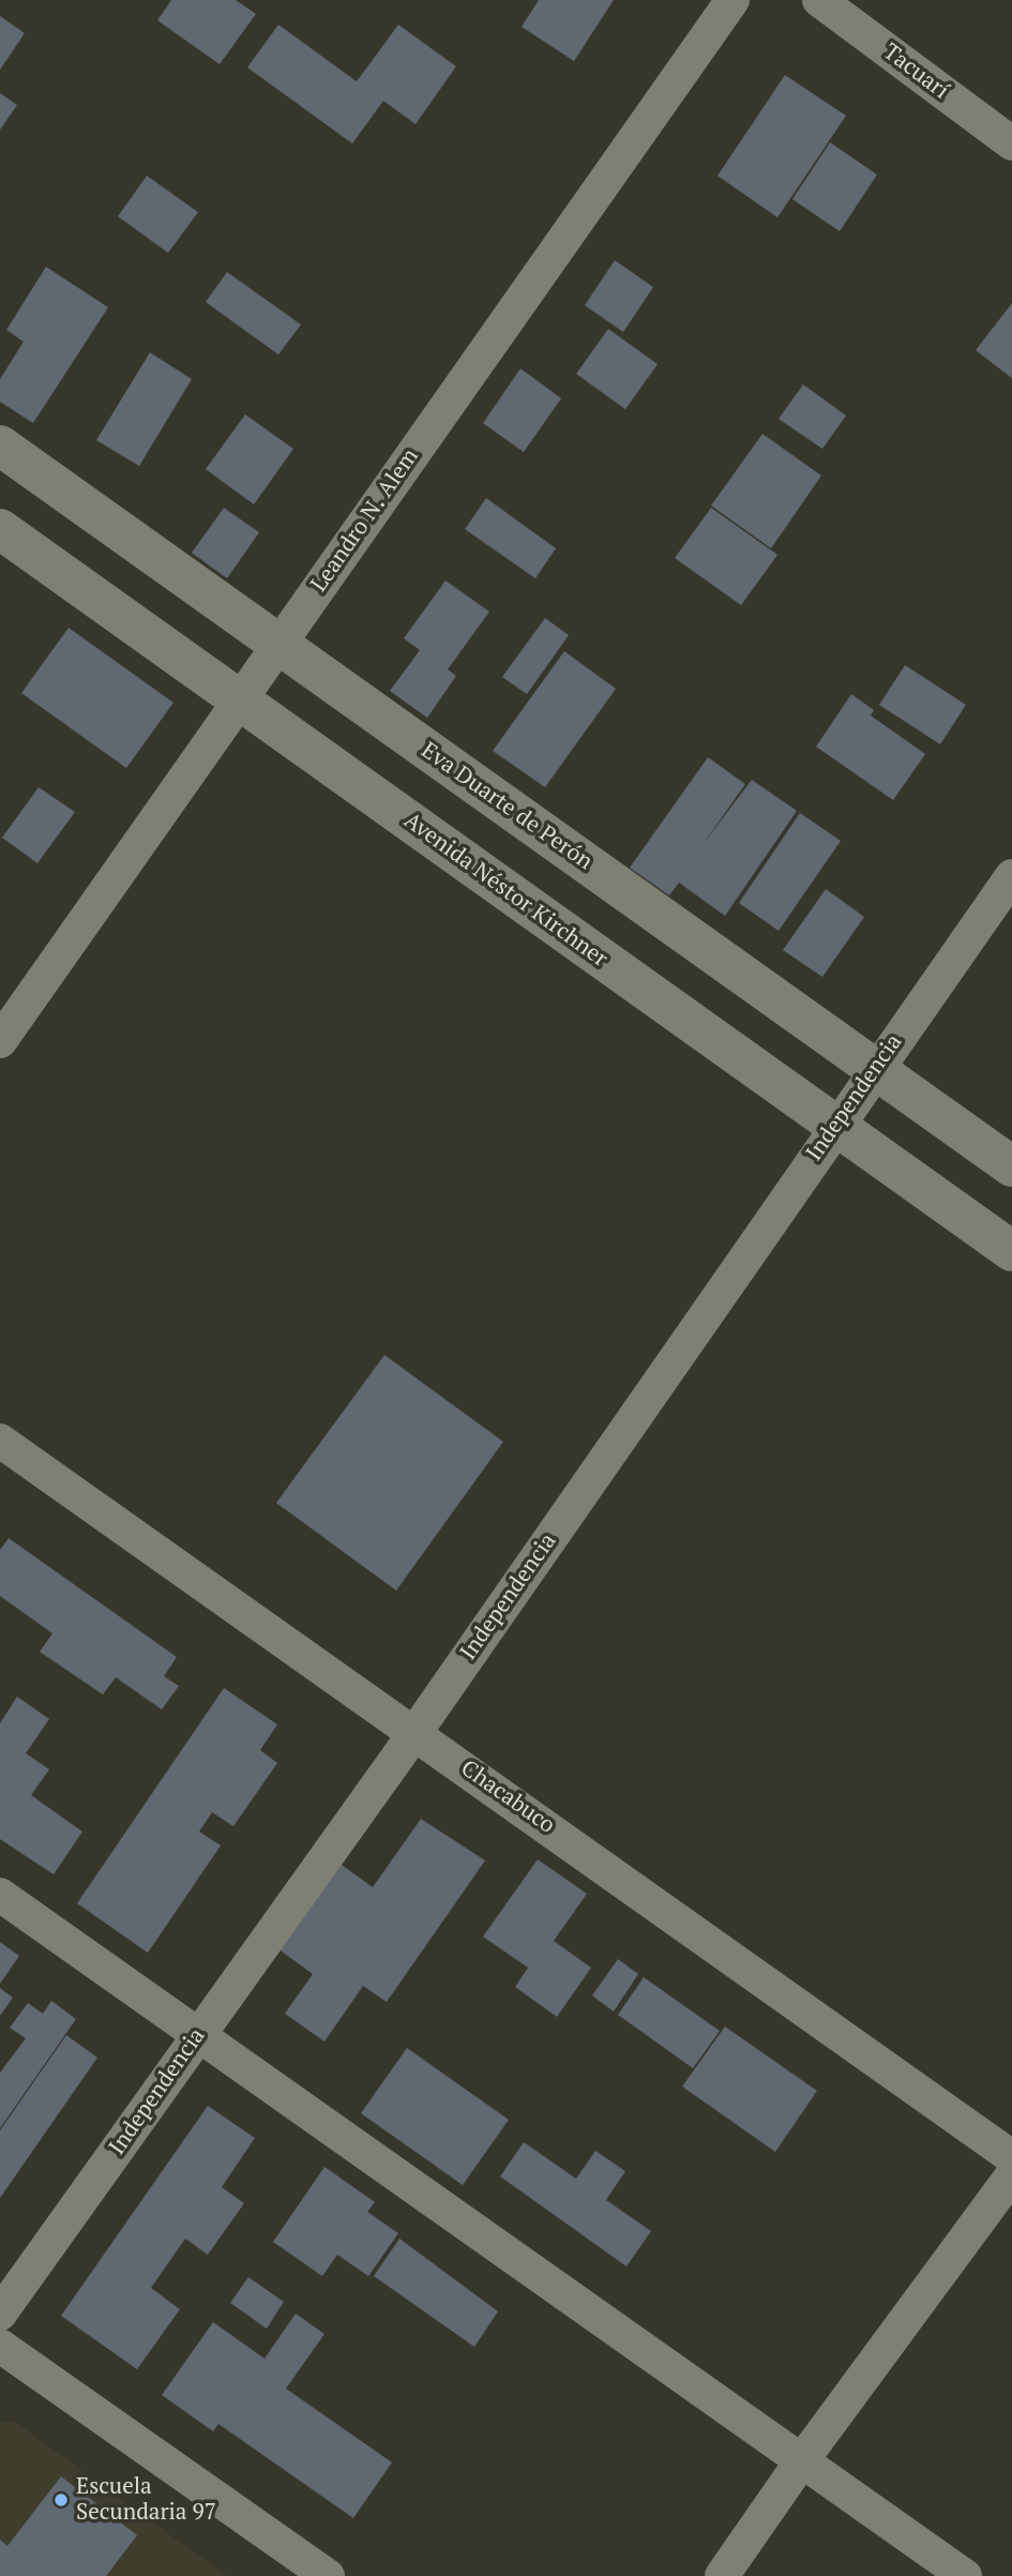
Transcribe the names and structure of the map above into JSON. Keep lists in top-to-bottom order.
{
  "streets": {
    "street": [
      "Tacuarí",
      "Leandro N. Alem",
      "Eva Duarte de Perón",
      "Avenida Néstor Kirchner",
      "Independencia",
      "Chacabuco"
    ]
  },
  "crossings": [
    ["Leandro N. Alem", "Eva Duarte de Perón"],
    ["Leandro N. Alem", "Avenida Néstor Kirchner"],
    ["Eva Duarte de Perón", "Independencia"],
    ["Avenida Néstor Kirchner", "Independencia"],
    ["Independencia", "Chacabuco"]
  ],
  "places": ["Escuela Secundaria 97"]
}
